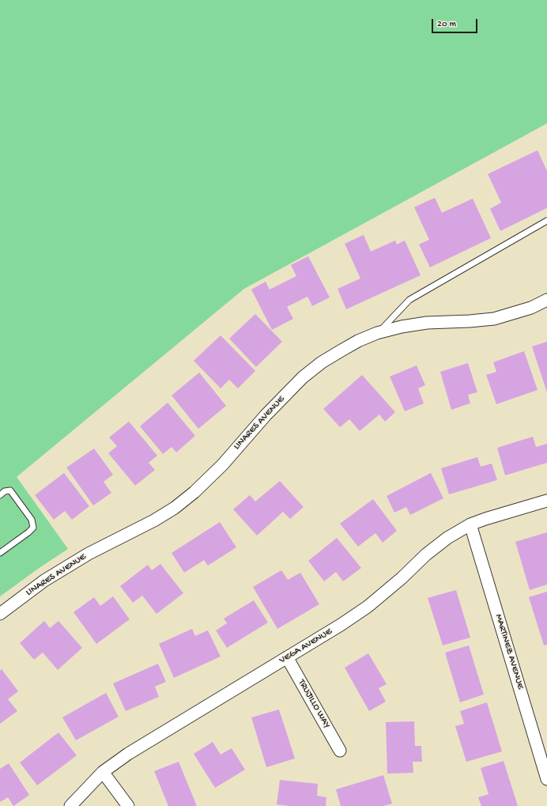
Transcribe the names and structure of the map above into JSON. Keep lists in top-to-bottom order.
{
  "streets": {
    "street": [
      "LINARES AVENUE",
      "VEGA AVENUE",
      "MARTINEZ AVENUE",
      "TRUJILLO WAY"
    ]
  },
  "crossings": [
    ["VEGA AVENUE", "MARTINEZ AVENUE"],
    ["VEGA AVENUE", "TRUJILLO WAY"]
  ],
  "scale_bar": "20 m"
}
